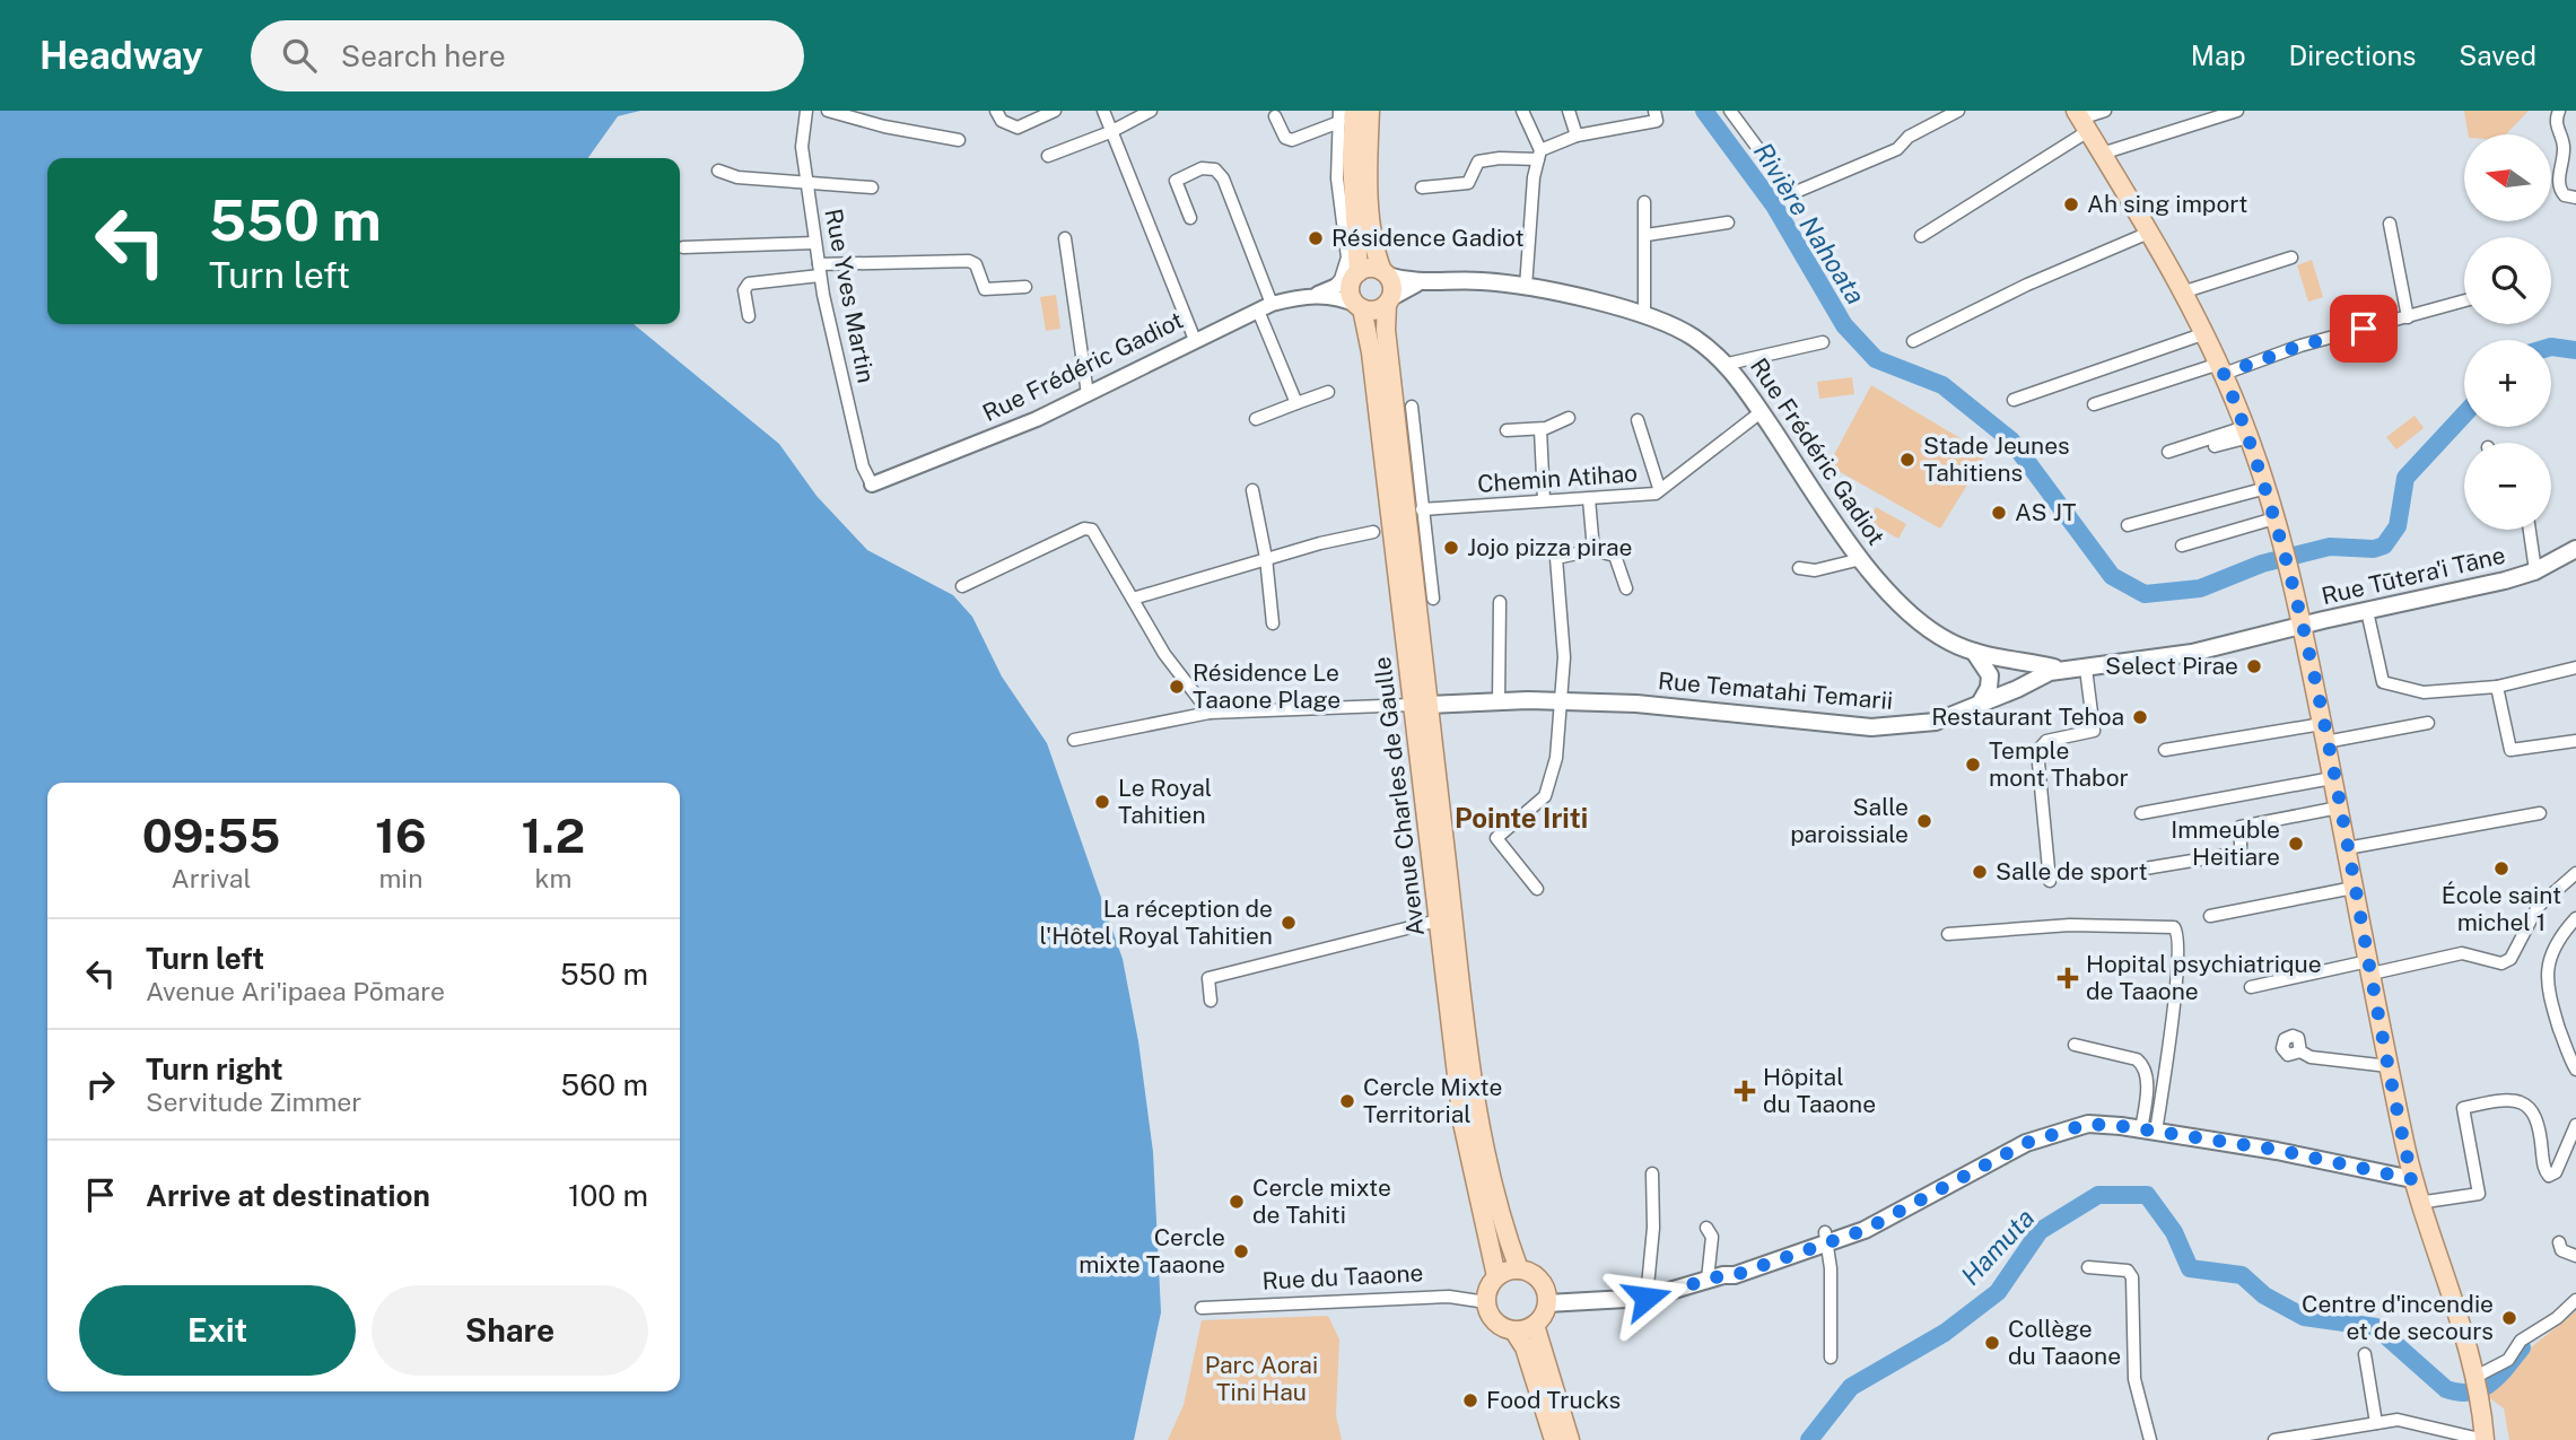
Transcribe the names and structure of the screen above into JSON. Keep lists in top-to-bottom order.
{
  "streets": {
    "main road": [
      "Rue Frédéric Gadiot",
      "Rue Tūtera'i Tāne",
      "Rue Tematahi Temarii",
      "Avenue Charles de Gaulle"
    ],
    "street": ["Rue Yves Martin", "Chemin Atihao", "Rue du Taaone"]
  },
  "crossings": [
    ["Rue Yves Martin", "Rue Frédéric Gadiot"],
    ["Rue Frédéric Gadiot", "Chemin Atihao"],
    ["Rue Frédéric Gadiot", "Rue Tūtera'i Tāne"],
    ["Rue Frédéric Gadiot", "Rue Tematahi Temarii"],
    ["Rue Frédéric Gadiot", "Avenue Charles de Gaulle"],
    ["Rue Tūtera'i Tāne", "Rue Tematahi Temarii"],
    ["Rue Tematahi Temarii", "Avenue Charles de Gaulle"],
    ["Avenue Charles de Gaulle", "Rue du Taaone"]
  ],
  "districts": ["Pointe Iriti"],
  "water": ["Rivière Nahoata", "Hamuta"],
  "parks": ["Parc Aorai Tini Hau"],
  "places": {
    "other": [
      "Ah sing import",
      "Résidence Gadiot",
      "Stade Jeunes Tahitiens",
      "AS JT",
      "Jojo pizza pirae",
      "Select Pirae",
      "Résidence Le Taaone Plage",
      "Restaurant Tehoa",
      "Temple mont Thabor",
      "Le Royal Tahitien",
      "Salle paroissiale",
      "Immeuble Heitiare",
      "École saint michel 1",
      "Salle de sport",
      "La réception de l'Hôtel Royal Tahitien",
      "Cercle Mixte Territorial",
      "Cercle mixte de Tahiti",
      "Cercle mixte Taaone",
      "Centre d'incendie et de secours",
      "Collège du Taaone",
      "Food Trucks"
    ],
    "health": ["Hopital psychiatrique de Taaone", "Hôpital du Taaone"]
  },
  "north": "left",
  "page": {
    "header": "Headway",
    "search": "Search here",
    "nav": ["Map", "Directions", "Saved"],
    "map_buttons": ["+", "−"],
    "turn": ["550 m", "Turn left"],
    "eta": [
      "09:55",
      "Arrival",
      "16",
      "min",
      "1.2",
      "km"
    ],
    "list": [
      {
        "name": "Turn left",
        "note": "Avenue Ari'ipaea Pōmare",
        "value": "550 m"
      },
      {
        "name": "Turn right",
        "note": "Servitude Zimmer",
        "value": "560 m"
      },
      {
        "name": "Arrive at destination",
        "value": "100 m"
      }
    ],
    "buttons": ["Exit", "Share"]
  }
}
